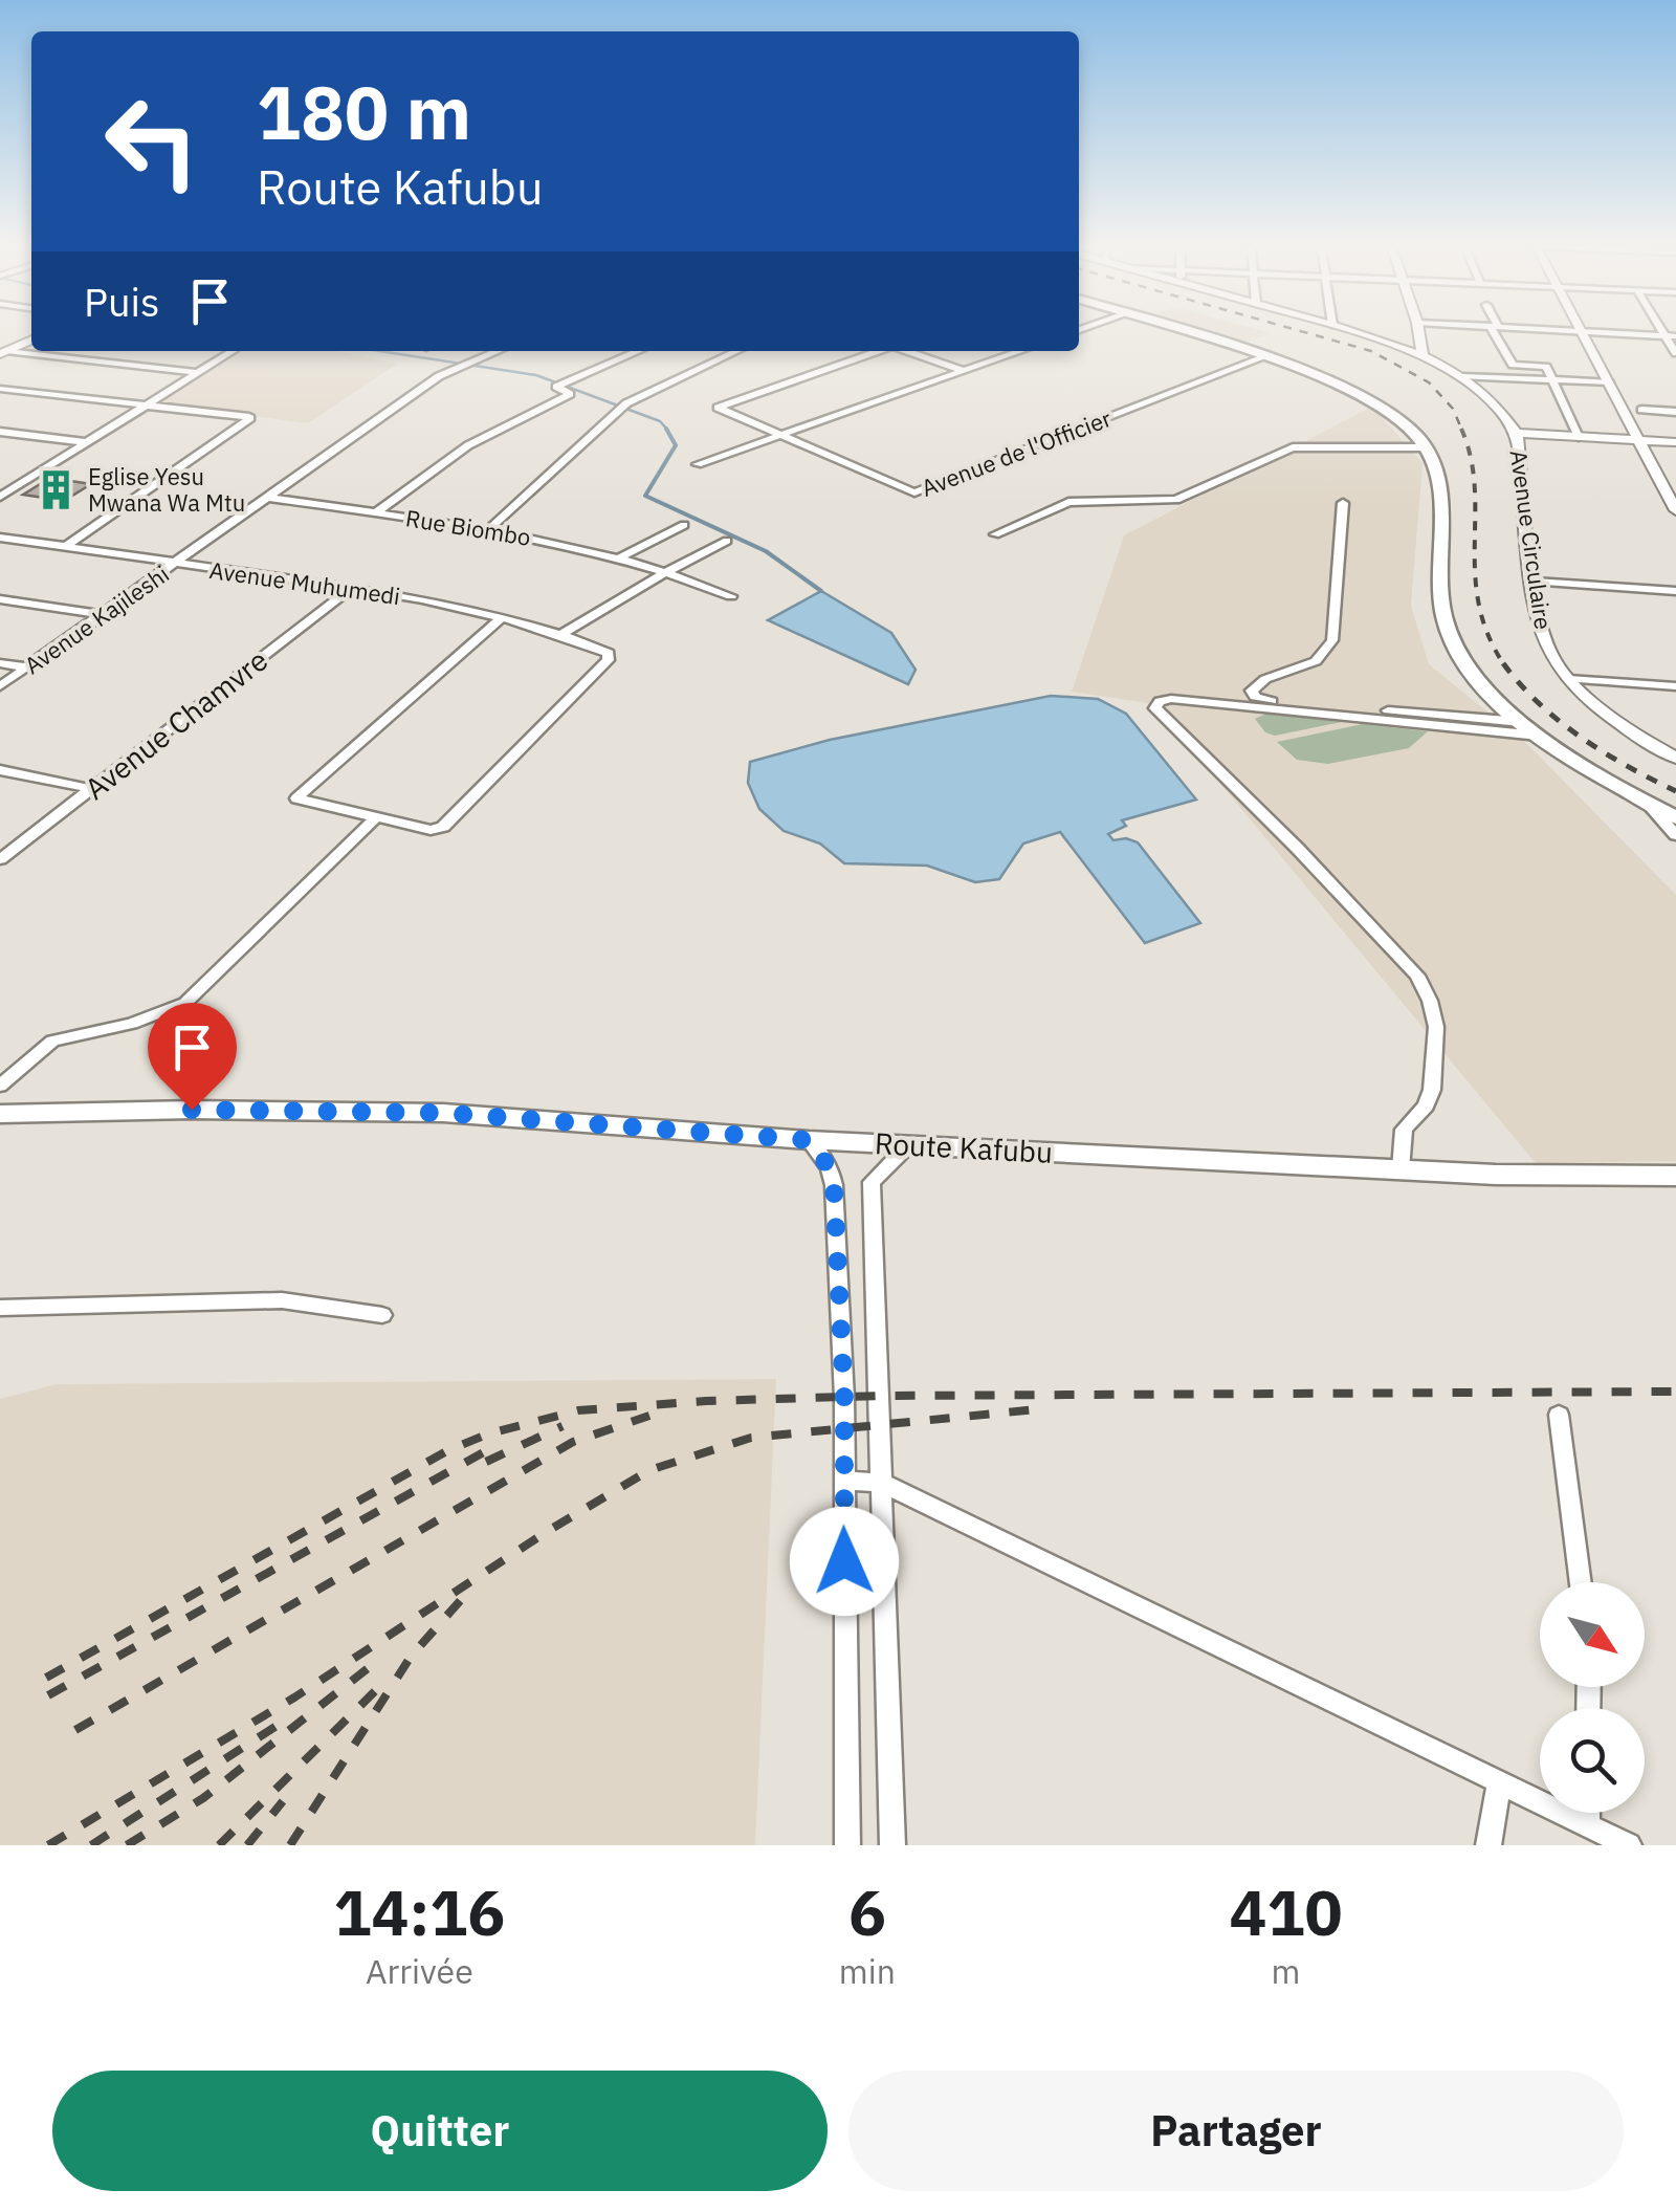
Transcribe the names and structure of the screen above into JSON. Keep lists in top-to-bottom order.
{
  "streets": {
    "main road": ["Route Kafubu"],
    "street": [
      "Avenue de l'Officier",
      "Rue Biombo",
      "Avenue Circulaire",
      "Avenue Muhumedi",
      "Avenue Kajileshi",
      "Avenue Chamvre"
    ]
  },
  "crossings": [
    ["Rue Biombo", "Avenue Kajileshi"],
    ["Avenue Muhumedi", "Avenue Kajileshi"],
    ["Avenue Muhumedi", "Avenue Chamvre"]
  ],
  "places": {
    "building": ["Eglise Yesu Mwana Wa Mtu"]
  },
  "north": "bottom right",
  "page": {
    "turn": ["180 m", "Route Kafubu"],
    "then": "Puis",
    "eta": [
      "14:16",
      "Arrivée",
      "6",
      "min",
      "410",
      "m"
    ],
    "buttons": ["Quitter", "Partager"]
  }
}
